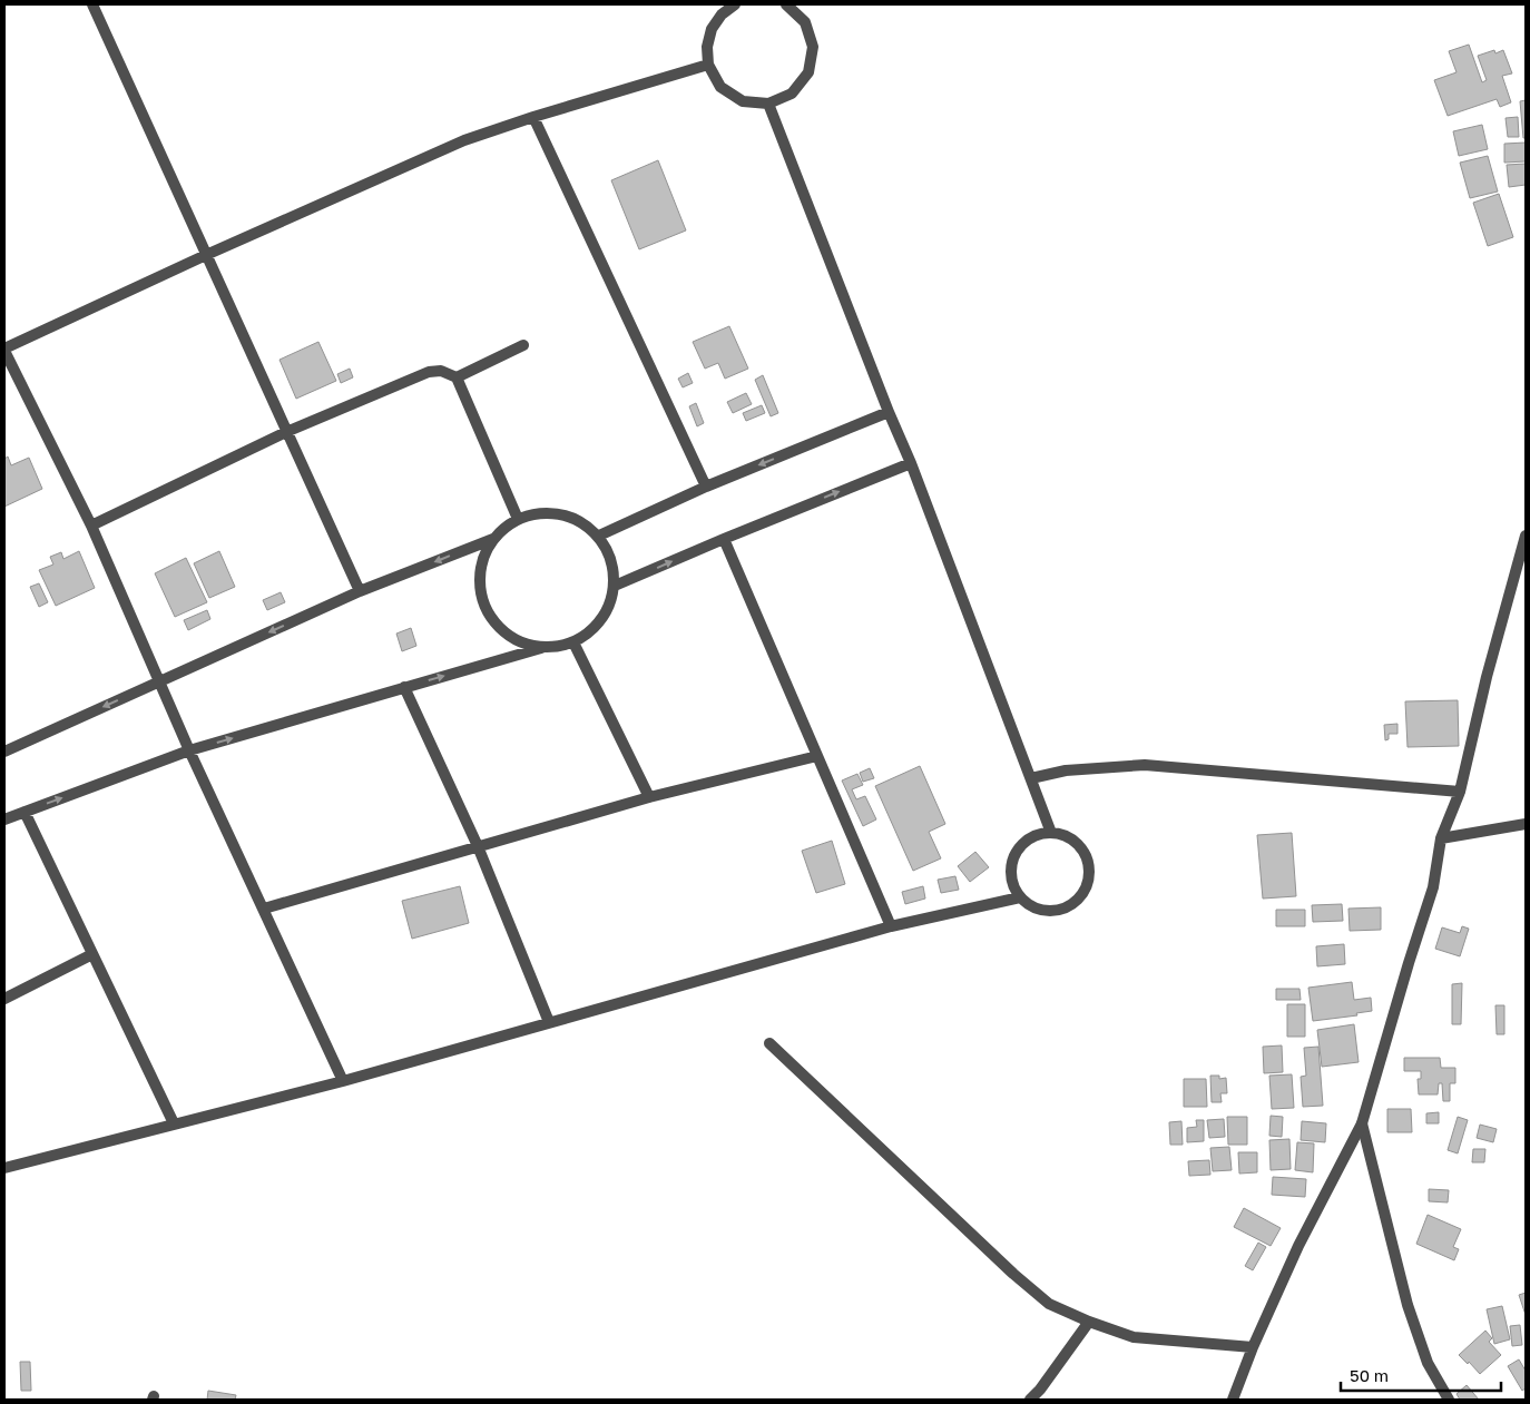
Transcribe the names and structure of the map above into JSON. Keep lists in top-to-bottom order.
{
  "scale_bar": "50 m"
}
